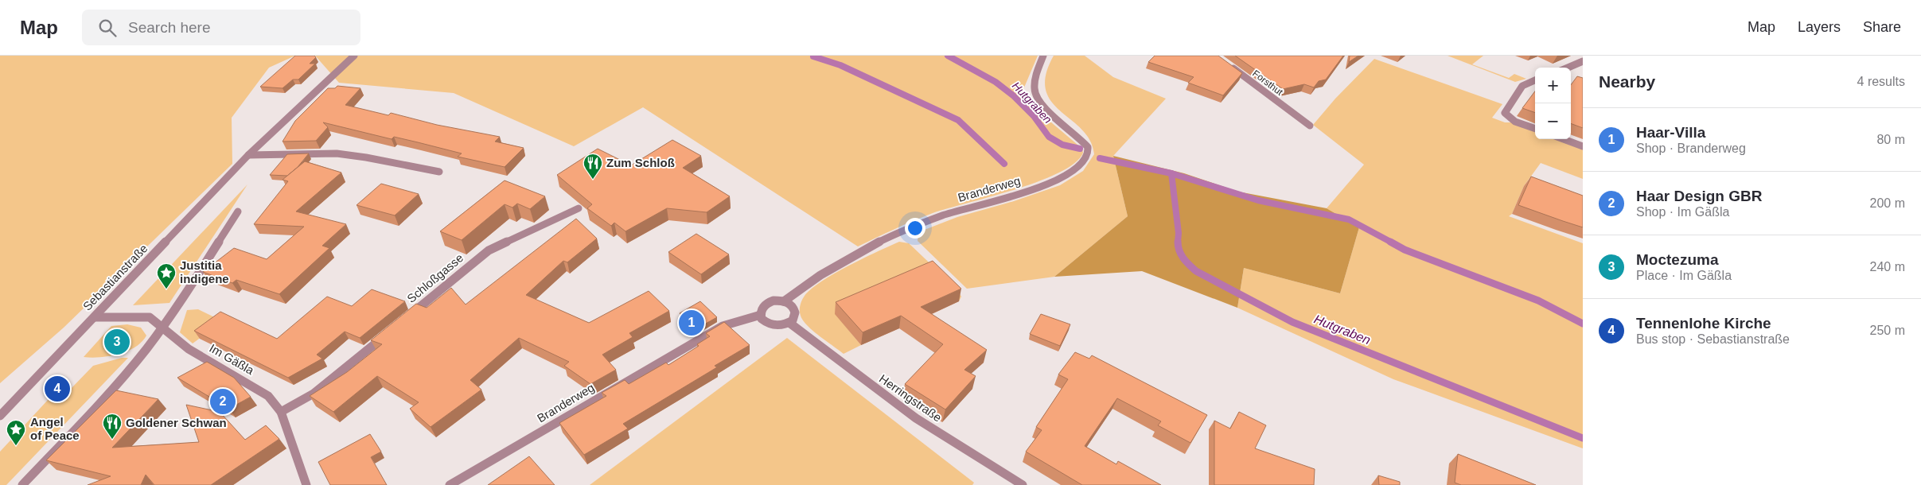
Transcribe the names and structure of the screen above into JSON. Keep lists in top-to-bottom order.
{
  "streets": {
    "street": [
      "Forsthut",
      "Branderweg",
      "Sebastianstraße",
      "Schloßgasse",
      "Im Gäßla",
      "Herringstraße"
    ]
  },
  "crossings": [
    ["Branderweg", "Herringstraße"],
    ["Sebastianstraße", "Im Gäßla"]
  ],
  "water": ["Hutgraben"],
  "places": {
    "restaurant": ["Zum Schloß", "Goldener Schwan"],
    "place": ["Justitia indigene", "Angel of Peace"]
  },
  "page": {
    "header": "Map",
    "search": "Search here",
    "nav": ["Map", "Layers", "Share"],
    "heading": ["Nearby", "4 results"],
    "map_buttons": ["+", "−"],
    "list": [
      {
        "mark": "1",
        "name": "Haar-Villa",
        "note": "Shop · Branderweg",
        "value": "80 m"
      },
      {
        "mark": "2",
        "name": "Haar Design GBR",
        "note": "Shop · Im Gäßla",
        "value": "200 m"
      },
      {
        "mark": "3",
        "name": "Moctezuma",
        "note": "Place · Im Gäßla",
        "value": "240 m"
      },
      {
        "mark": "4",
        "name": "Tennenlohe Kirche",
        "note": "Bus stop · Sebastianstraße",
        "value": "250 m"
      }
    ],
    "pins": [
      "1",
      "3",
      "4",
      "2"
    ]
  }
}
